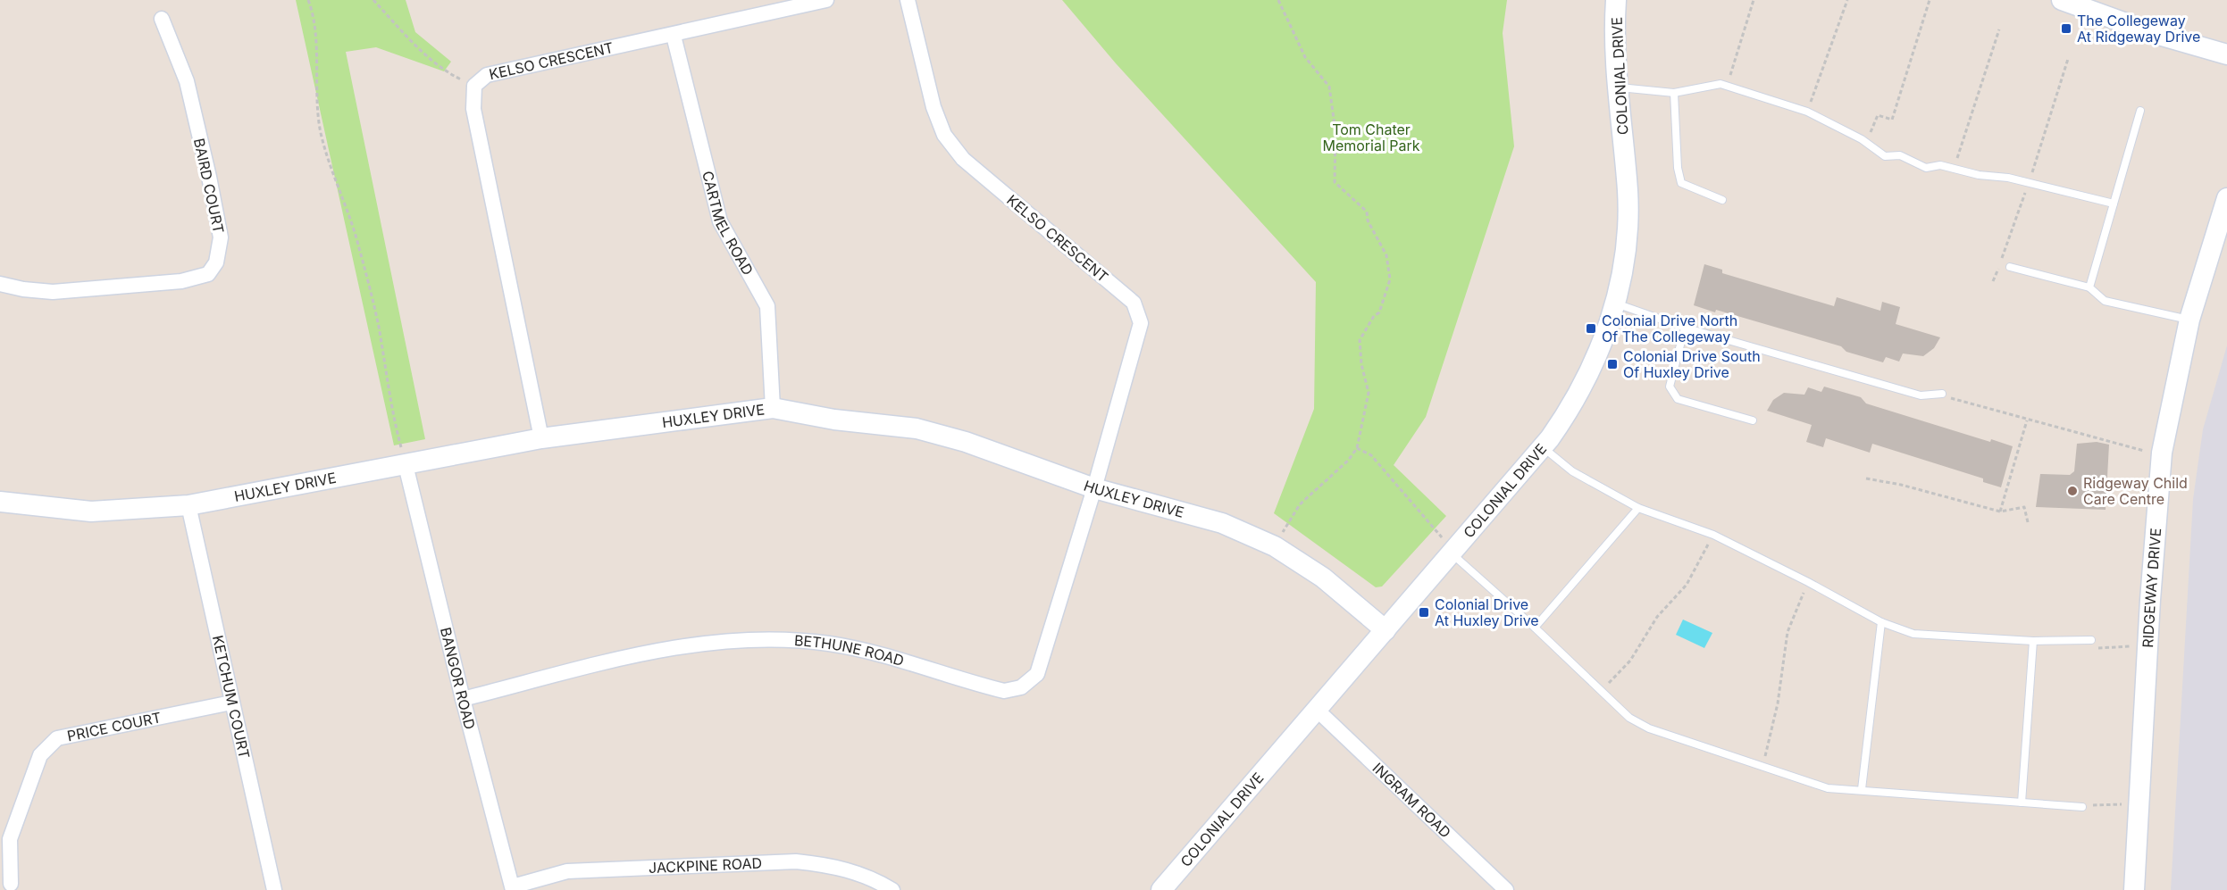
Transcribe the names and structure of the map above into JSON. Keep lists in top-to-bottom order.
{
  "streets": {
    "street": [
      "KELSO CRESCENT",
      "COLONIAL DRIVE",
      "BAIRD COURT",
      "CARTMEL ROAD",
      "HUXLEY DRIVE",
      "RIDGEWAY DRIVE",
      "BETHUNE ROAD",
      "BANGOR ROAD",
      "KETCHUM COURT",
      "PRICE COURT",
      "INGRAM ROAD",
      "JACKPINE ROAD"
    ]
  },
  "crossings": [
    ["KELSO CRESCENT", "CARTMEL ROAD"],
    ["KELSO CRESCENT", "HUXLEY DRIVE"],
    ["KELSO CRESCENT", "BETHUNE ROAD"],
    ["COLONIAL DRIVE", "HUXLEY DRIVE"],
    ["COLONIAL DRIVE", "INGRAM ROAD"],
    ["CARTMEL ROAD", "HUXLEY DRIVE"],
    ["HUXLEY DRIVE", "BETHUNE ROAD"],
    ["HUXLEY DRIVE", "BANGOR ROAD"],
    ["HUXLEY DRIVE", "KETCHUM COURT"],
    ["BETHUNE ROAD", "BANGOR ROAD"],
    ["BANGOR ROAD", "JACKPINE ROAD"],
    ["KETCHUM COURT", "PRICE COURT"]
  ],
  "parks": ["Tom Chater Memorial Park"],
  "places": {
    "transit": [
      "The Collegeway At Ridgeway Drive",
      "Colonial Drive North Of The Collegeway",
      "Colonial Drive South Of Huxley Drive",
      "Colonial Drive At Huxley Drive"
    ],
    "other": ["Ridgeway Child Care Centre"]
  }
}
